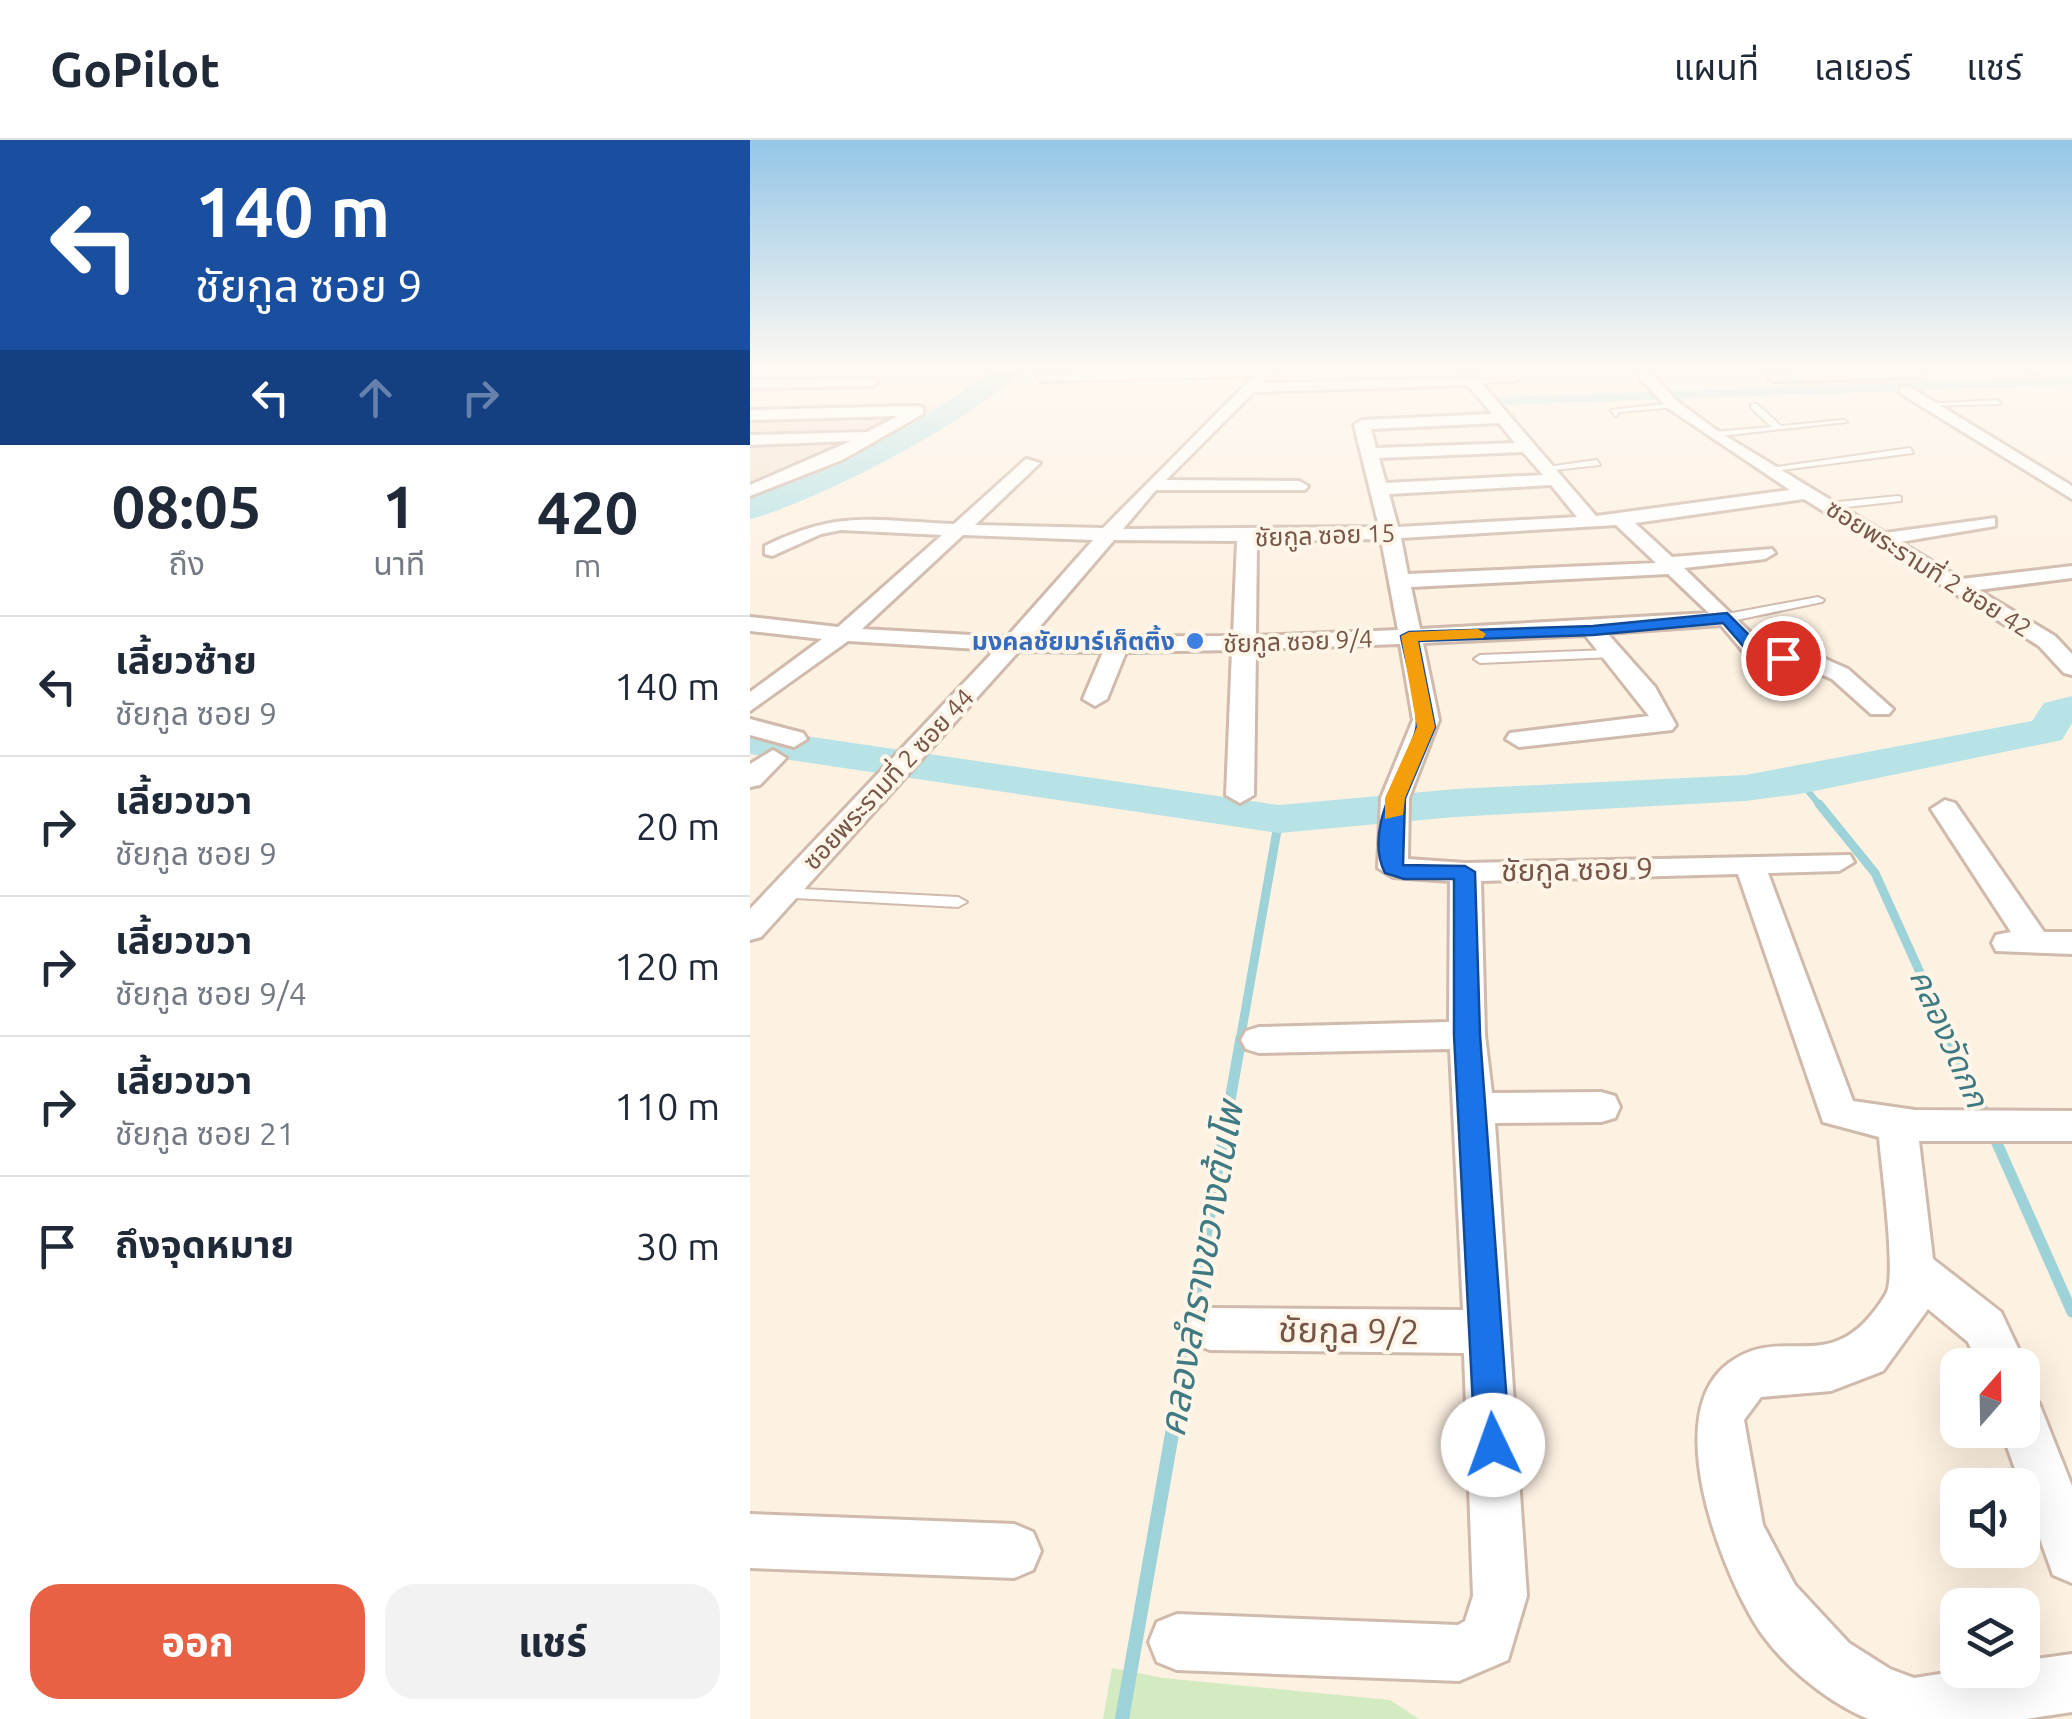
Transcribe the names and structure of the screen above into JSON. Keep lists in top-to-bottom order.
{
  "streets": {
    "street": [
      "ชัยกูล ซอย 15",
      "ซอยพระรามที่ 2 ซอย 42",
      "ชัยกูล ซอย 9/4",
      "ซอยพระรามที่ 2 ซอย 44",
      "ชัยกูล ซอย 9",
      "ชัยกูล 9/2"
    ]
  },
  "crossings": [
    ["ชัยกูล ซอย 15", "ซอยพระรามที่ 2 ซอย 42"],
    ["ชัยกูล ซอย 15", "ซอยพระรามที่ 2 ซอย 44"],
    ["ชัยกูล ซอย 15", "ชัยกูล ซอย 9"],
    ["ชัยกูล ซอย 9/4", "ซอยพระรามที่ 2 ซอย 44"],
    ["ชัยกูล ซอย 9/4", "ชัยกูล ซอย 9"]
  ],
  "water": ["คลองวัดกก", "คลองลำรางขวางต้นโพ"],
  "places": ["มงคลชัยมาร์เก็ตติ้ง"],
  "north": "top",
  "page": {
    "header": "GoPilot",
    "nav": ["แผนที่", "เลเยอร์", "แชร์"],
    "turn": ["140 m", "ชัยกูล ซอย 9"],
    "eta": [
      "08:05",
      "ถึง",
      "1",
      "นาที",
      "420",
      "m"
    ],
    "list": [
      {
        "name": "เลี้ยวซ้าย",
        "note": "ชัยกูล ซอย 9",
        "value": "140 m"
      },
      {
        "name": "เลี้ยวขวา",
        "note": "ชัยกูล ซอย 9",
        "value": "20 m"
      },
      {
        "name": "เลี้ยวขวา",
        "note": "ชัยกูล ซอย 9/4",
        "value": "120 m"
      },
      {
        "name": "เลี้ยวขวา",
        "note": "ชัยกูล ซอย 21",
        "value": "110 m"
      },
      {
        "name": "ถึงจุดหมาย",
        "value": "30 m"
      }
    ],
    "buttons": ["ออก", "แชร์"]
  }
}
